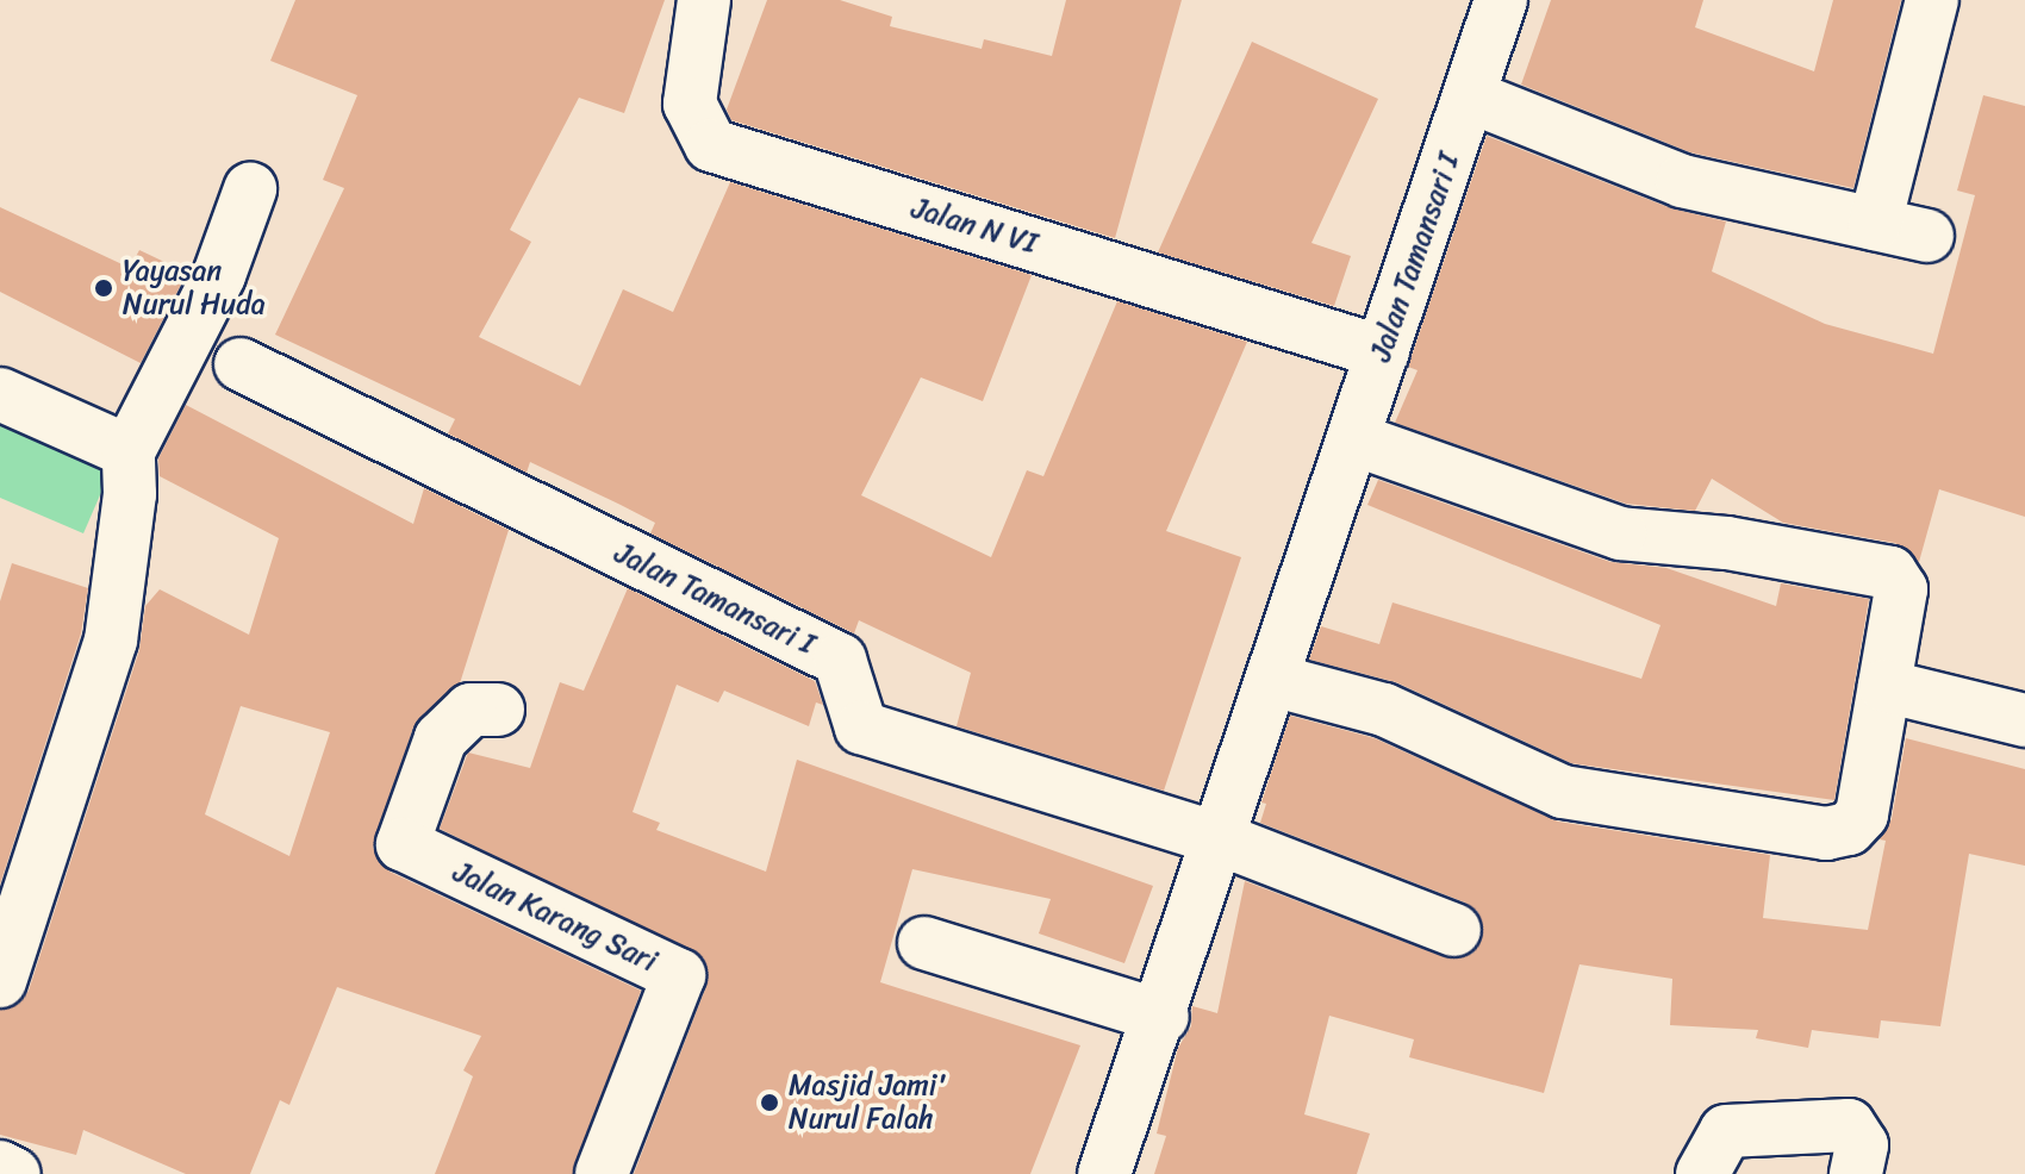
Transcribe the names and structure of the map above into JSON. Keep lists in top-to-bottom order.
{
  "streets": {
    "street": ["Jalan N VI", "Jalan Tamansari I", "Jalan Karang Sari"]
  },
  "crossings": [
    ["Jalan N VI", "Jalan Tamansari I"]
  ],
  "places": ["Yayasan Nurul Huda", "Masjid Jami' Nurul Falah"]
}
